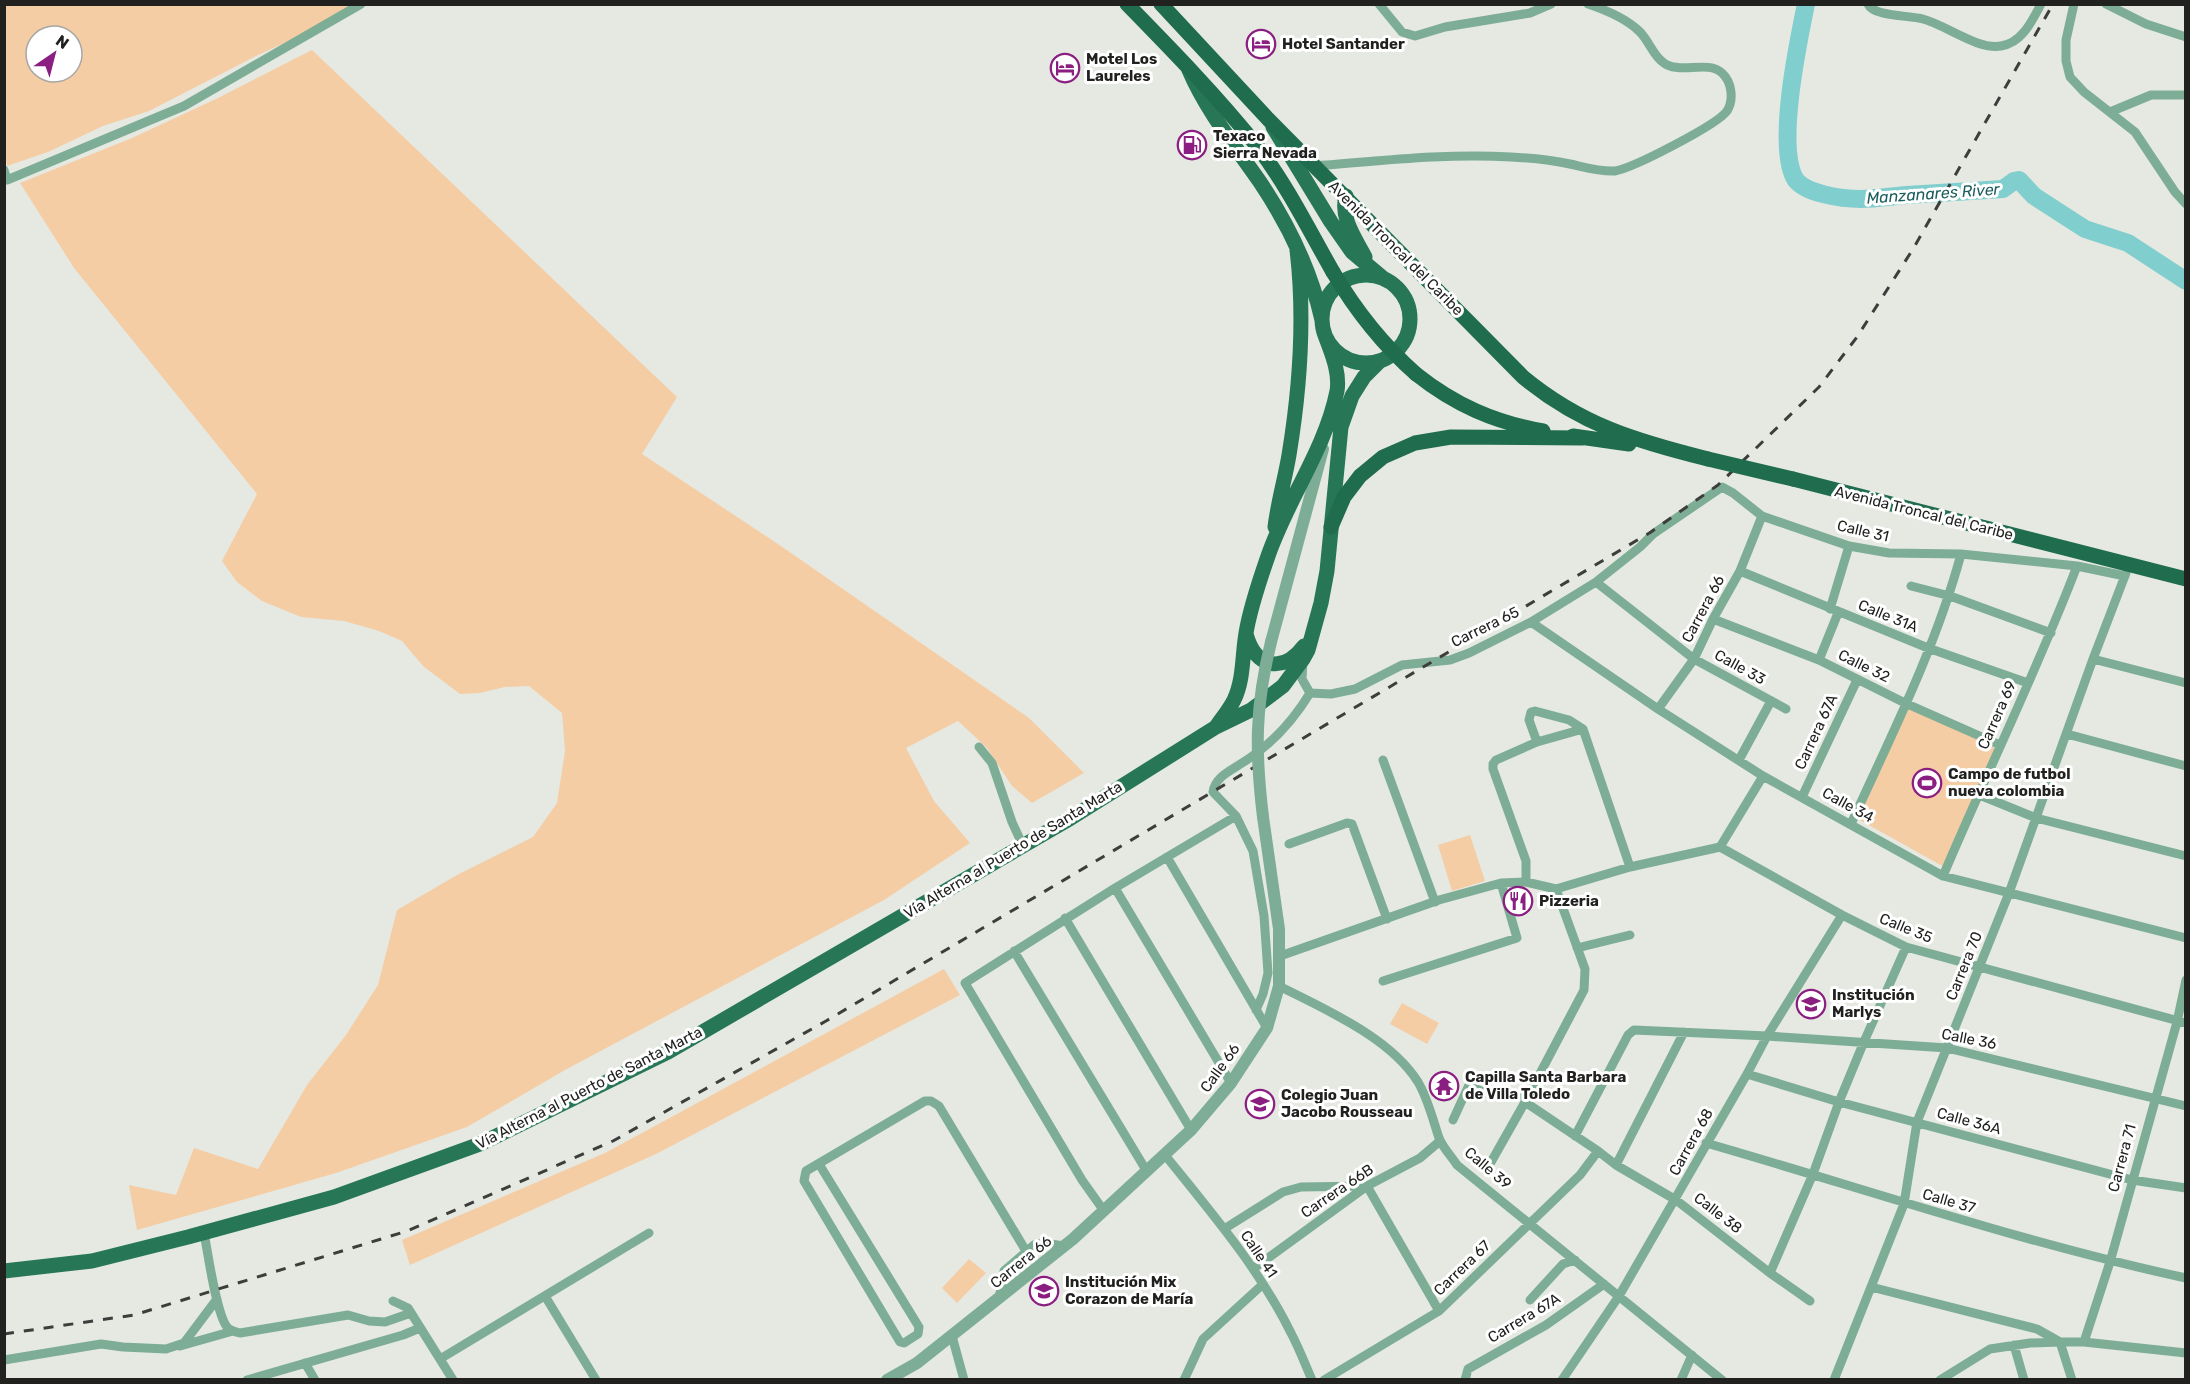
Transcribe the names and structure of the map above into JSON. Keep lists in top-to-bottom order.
{
  "streets": {
    "highway": ["Avenida Troncal del Caribe"],
    "main road": ["Vía Alterna al Puerto de Santa Marta"],
    "street": [
      "Calle 31",
      "Carrera 66",
      "Calle 31A",
      "Carrera 65",
      "Calle 32",
      "Calle 33",
      "Carrera 69",
      "Carrera 67A",
      "Calle 34",
      "Calle 35",
      "Carrera 70",
      "Calle 36",
      "Calle 66",
      "Calle 36A",
      "Carrera 68",
      "Carrera 71",
      "Calle 39",
      "Carrera 66B",
      "Calle 37",
      "Calle 38",
      "Calle 41",
      "Carrera 67"
    ]
  },
  "crossings": [
    ["Avenida Troncal del Caribe", "Calle 31"],
    ["Avenida Troncal del Caribe", "Carrera 70"],
    ["Calle 31", "Carrera 66"],
    ["Calle 31", "Carrera 65"],
    ["Calle 31", "Carrera 69"],
    ["Calle 31", "Carrera 70"],
    ["Carrera 66", "Calle 31A"],
    ["Carrera 66", "Calle 32"],
    ["Carrera 66", "Calle 33"],
    ["Carrera 66", "Calle 34"],
    ["Carrera 66", "Calle 66"],
    ["Carrera 66", "Calle 41"],
    ["Calle 31A", "Carrera 69"],
    ["Carrera 65", "Calle 33"],
    ["Carrera 65", "Calle 34"],
    ["Calle 32", "Carrera 69"],
    ["Calle 32", "Carrera 67A"],
    ["Carrera 69", "Calle 34"],
    ["Carrera 67A", "Calle 34"],
    ["Carrera 67A", "Calle 39"],
    ["Calle 34", "Carrera 70"],
    ["Calle 35", "Carrera 70"],
    ["Calle 35", "Carrera 68"],
    ["Calle 35", "Carrera 71"],
    ["Carrera 70", "Calle 36"],
    ["Carrera 70", "Calle 36A"],
    ["Carrera 70", "Calle 37"],
    ["Calle 36", "Carrera 68"],
    ["Calle 36", "Carrera 71"],
    ["Calle 36", "Calle 38"],
    ["Calle 66", "Calle 39"],
    ["Calle 66", "Calle 41"],
    ["Calle 36A", "Carrera 68"],
    ["Calle 36A", "Carrera 71"],
    ["Carrera 68", "Calle 39"],
    ["Carrera 68", "Calle 37"],
    ["Carrera 68", "Calle 38"],
    ["Carrera 71", "Calle 37"],
    ["Calle 39", "Carrera 66B"],
    ["Calle 39", "Carrera 67"],
    ["Carrera 66B", "Calle 41"],
    ["Calle 38", "Carrera 67"]
  ],
  "water": ["Manzanares River"],
  "places": {
    "hotel": ["Hotel Santander", "Motel Los Laureles"],
    "fuel station": ["Texaco Sierra Nevada"],
    "sports": ["Campo de futbol nueva colombia"],
    "restaurant": ["Pizzeria"],
    "school or university": ["Institución Marlys", "Colegio Juan Jacobo Rousseau", "Institución Mix Corazon de María"],
    "temple": ["Capilla Santa Barbara de Villa Toledo"]
  },
  "north": "top right"
}
